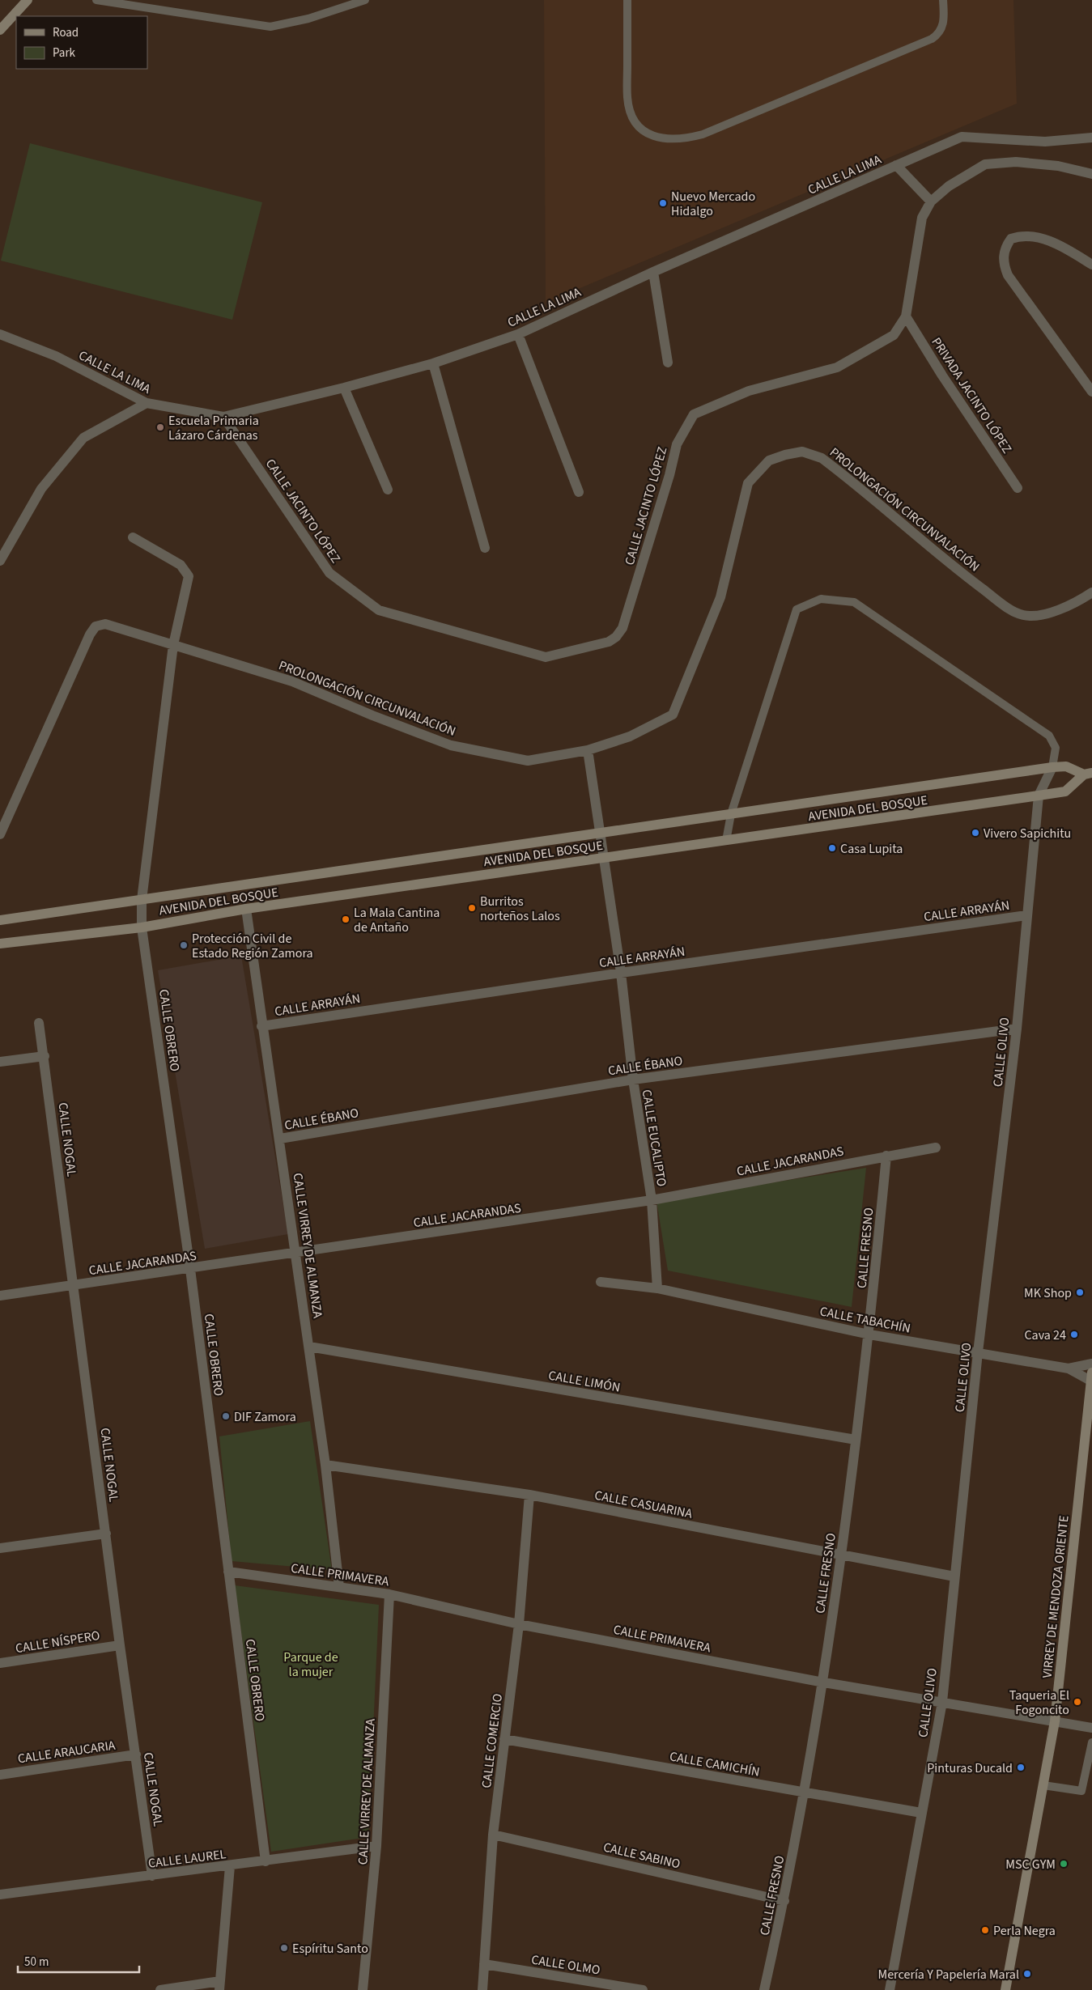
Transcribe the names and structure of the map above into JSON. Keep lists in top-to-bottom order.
{
  "streets": {
    "street": [
      "CALLE LA LIMA",
      "PRIVADA JACINTO LÓPEZ",
      "CALLE JACINTO LÓPEZ",
      "PROLONGACIÓN CIRCUNVALACIÓN",
      "AVENIDA DEL BOSQUE",
      "CALLE ARRAYÁN",
      "CALLE OBRERO",
      "CALLE OLIVO",
      "CALLE ÉBANO",
      "CALLE EUCALIPTO",
      "CALLE NOGAL",
      "CALLE JACARANDAS",
      "CALLE VIRREY DE ALMANZA",
      "CALLE FRESNO",
      "CALLE TABACHÍN",
      "CALLE LIMÓN",
      "CALLE CASUARINA",
      "CALLE PRIMAVERA",
      "VIRREY DE MENDOZA ORIENTE",
      "CALLE NÍSPERO",
      "CALLE COMERCIO",
      "CALLE ARAUCARIA",
      "CALLE CAMICHÍN",
      "CALLE SABINO",
      "CALLE LAUREL",
      "CALLE OLMO"
    ]
  },
  "crossings": [
    ["CALLE LA LIMA", "CALLE JACINTO LÓPEZ"],
    ["PRIVADA JACINTO LÓPEZ", "CALLE JACINTO LÓPEZ"],
    ["PROLONGACIÓN CIRCUNVALACIÓN", "CALLE OBRERO"],
    ["PROLONGACIÓN CIRCUNVALACIÓN", "CALLE EUCALIPTO"],
    ["AVENIDA DEL BOSQUE", "CALLE OBRERO"],
    ["AVENIDA DEL BOSQUE", "CALLE OLIVO"],
    ["AVENIDA DEL BOSQUE", "CALLE EUCALIPTO"],
    ["AVENIDA DEL BOSQUE", "CALLE VIRREY DE ALMANZA"],
    ["CALLE ARRAYÁN", "CALLE OLIVO"],
    ["CALLE ARRAYÁN", "CALLE EUCALIPTO"],
    ["CALLE ARRAYÁN", "CALLE VIRREY DE ALMANZA"],
    ["CALLE OBRERO", "CALLE JACARANDAS"],
    ["CALLE OBRERO", "CALLE PRIMAVERA"],
    ["CALLE OBRERO", "CALLE LAUREL"],
    ["CALLE OLIVO", "CALLE ÉBANO"],
    ["CALLE OLIVO", "CALLE TABACHÍN"],
    ["CALLE OLIVO", "CALLE CASUARINA"],
    ["CALLE OLIVO", "CALLE PRIMAVERA"],
    ["CALLE OLIVO", "CALLE CAMICHÍN"],
    ["CALLE ÉBANO", "CALLE EUCALIPTO"],
    ["CALLE ÉBANO", "CALLE VIRREY DE ALMANZA"],
    ["CALLE EUCALIPTO", "CALLE JACARANDAS"],
    ["CALLE EUCALIPTO", "CALLE TABACHÍN"],
    ["CALLE NOGAL", "CALLE JACARANDAS"],
    ["CALLE NOGAL", "CALLE NÍSPERO"],
    ["CALLE NOGAL", "CALLE ARAUCARIA"],
    ["CALLE NOGAL", "CALLE LAUREL"],
    ["CALLE JACARANDAS", "CALLE VIRREY DE ALMANZA"],
    ["CALLE JACARANDAS", "CALLE FRESNO"],
    ["CALLE VIRREY DE ALMANZA", "CALLE LIMÓN"],
    ["CALLE VIRREY DE ALMANZA", "CALLE CASUARINA"],
    ["CALLE VIRREY DE ALMANZA", "CALLE PRIMAVERA"],
    ["CALLE VIRREY DE ALMANZA", "CALLE LAUREL"],
    ["CALLE FRESNO", "CALLE TABACHÍN"],
    ["CALLE FRESNO", "CALLE LIMÓN"],
    ["CALLE FRESNO", "CALLE CASUARINA"],
    ["CALLE FRESNO", "CALLE PRIMAVERA"],
    ["CALLE FRESNO", "CALLE CAMICHÍN"],
    ["CALLE FRESNO", "CALLE SABINO"],
    ["CALLE TABACHÍN", "VIRREY DE MENDOZA ORIENTE"],
    ["CALLE CASUARINA", "CALLE COMERCIO"],
    ["CALLE PRIMAVERA", "VIRREY DE MENDOZA ORIENTE"],
    ["CALLE PRIMAVERA", "CALLE COMERCIO"],
    ["CALLE COMERCIO", "CALLE CAMICHÍN"],
    ["CALLE COMERCIO", "CALLE SABINO"],
    ["CALLE COMERCIO", "CALLE OLMO"]
  ],
  "parks": ["Parque de la mujer"],
  "places": [
    "Nuevo Mercado Hidalgo",
    "Escuela Primaria Lázaro Cárdenas",
    "Vivero Sapichitu",
    "Casa Lupita",
    "Burritos norteños Lalos",
    "La Mala Cantina de Antaño",
    "Protección Civil de Estado Región Zamora",
    "MK Shop",
    "Cava 24",
    "DIF Zamora",
    "Taqueria El Fogoncito",
    "Pinturas Ducald",
    "MSC GYM",
    "Perla Negra",
    "Espíritu Santo",
    "Mercería Y Papelería Maral"
  ],
  "legend": ["Road", "Park"],
  "scale_bar": "50 m"
}
